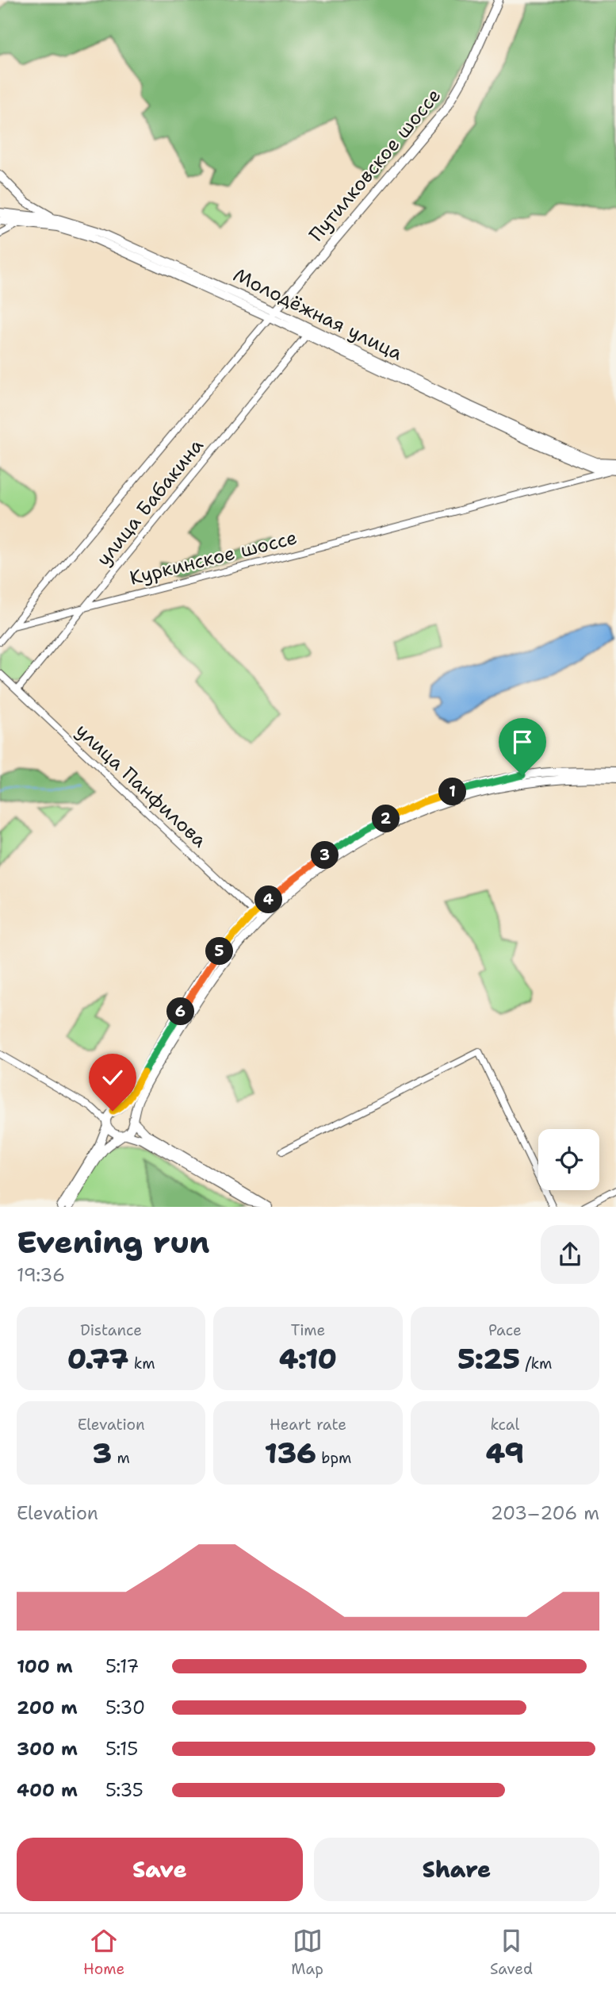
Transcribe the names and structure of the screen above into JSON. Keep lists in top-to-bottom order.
{
  "streets": {
    "main road": ["Путилковское шоссе", "Молодёжная улица"],
    "street": ["улица Бабакина", "Куркинское шоссе", "улица Панфилова"]
  },
  "crossings": [
    ["Путилковское шоссе", "Молодёжная улица"],
    ["Путилковское шоссе", "улица Бабакина"],
    ["Молодёжная улица", "улица Бабакина"],
    ["Молодёжная улица", "Куркинское шоссе"],
    ["улица Бабакина", "Куркинское шоссе"],
    ["улица Бабакина", "улица Панфилова"]
  ],
  "page": {
    "pins": [
      "1",
      "2",
      "3",
      "4",
      "5",
      "6"
    ],
    "heading": ["Evening run", "19:36"],
    "stats": [
      ["Distance", "0.77 km"],
      ["Time", "4:10"],
      ["Pace", "5:25 /km"],
      ["Elevation", "3 m"],
      ["Heart rate", "136 bpm"],
      ["kcal", "49"]
    ],
    "chart": ["Elevation", "203–206 m"],
    "list": [
      {
        "name": "100 m",
        "note": "5:17"
      },
      {
        "name": "200 m",
        "note": "5:30"
      },
      {
        "name": "300 m",
        "note": "5:15"
      },
      {
        "name": "400 m",
        "note": "5:35"
      }
    ],
    "buttons": ["Save", "Share"],
    "tabs": ["Home", "Map", "Saved"]
  }
}
